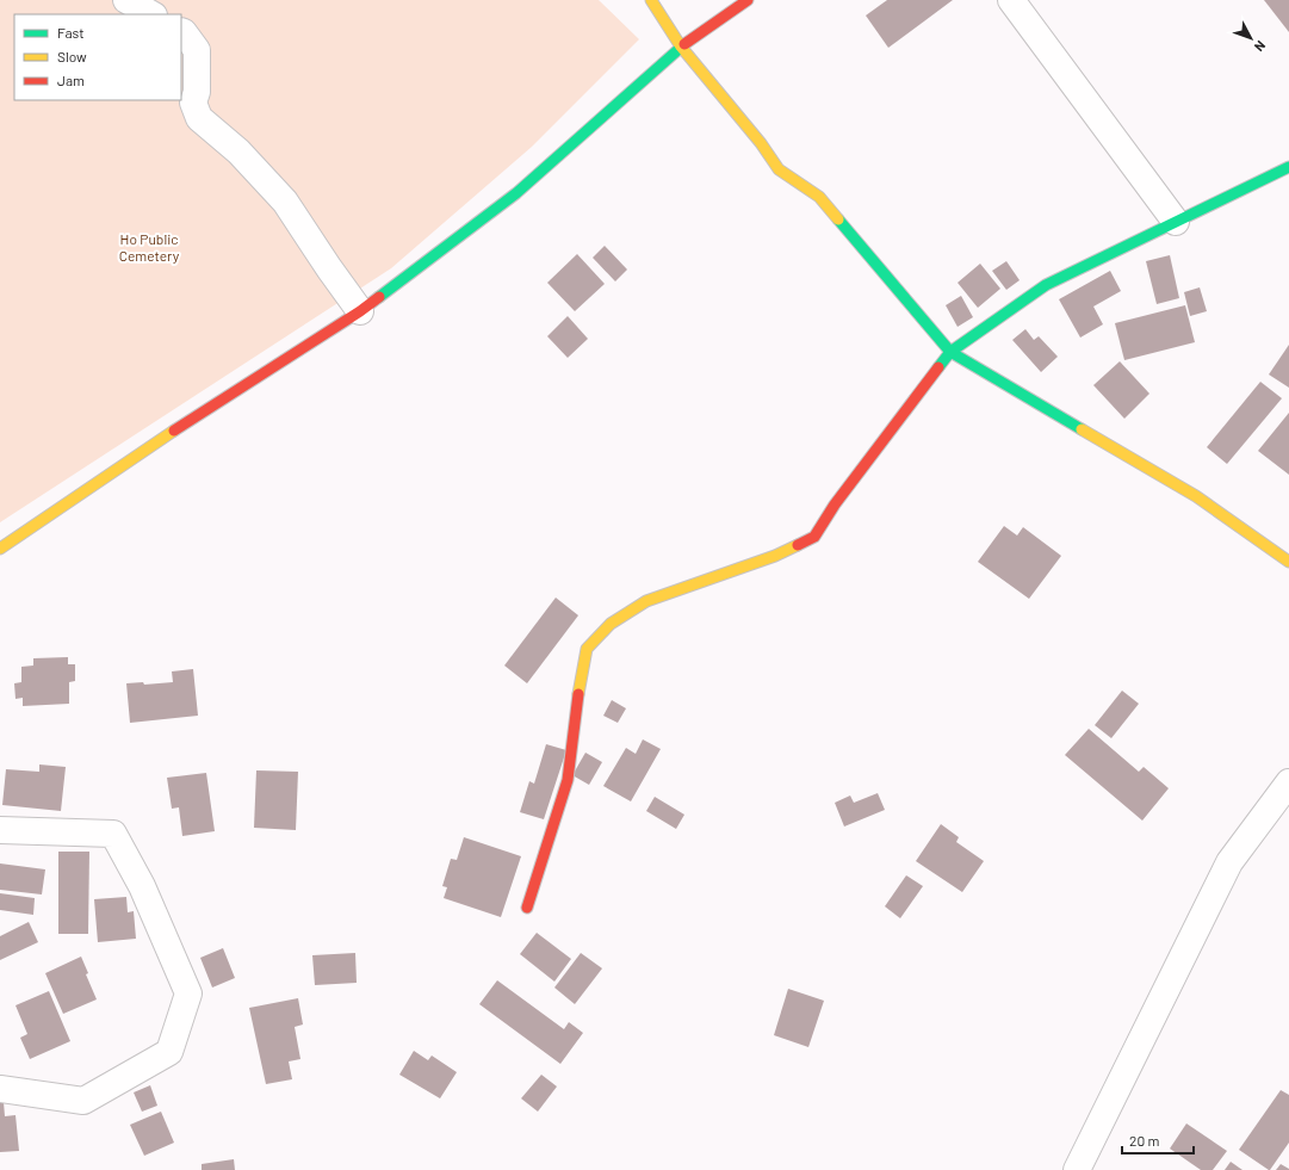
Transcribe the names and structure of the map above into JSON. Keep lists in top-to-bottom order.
{
  "parks": ["Ho Public Cemetery"],
  "legend": ["Fast", "Slow", "Jam"],
  "scale_bar": "20 m",
  "north": "bottom right"
}
